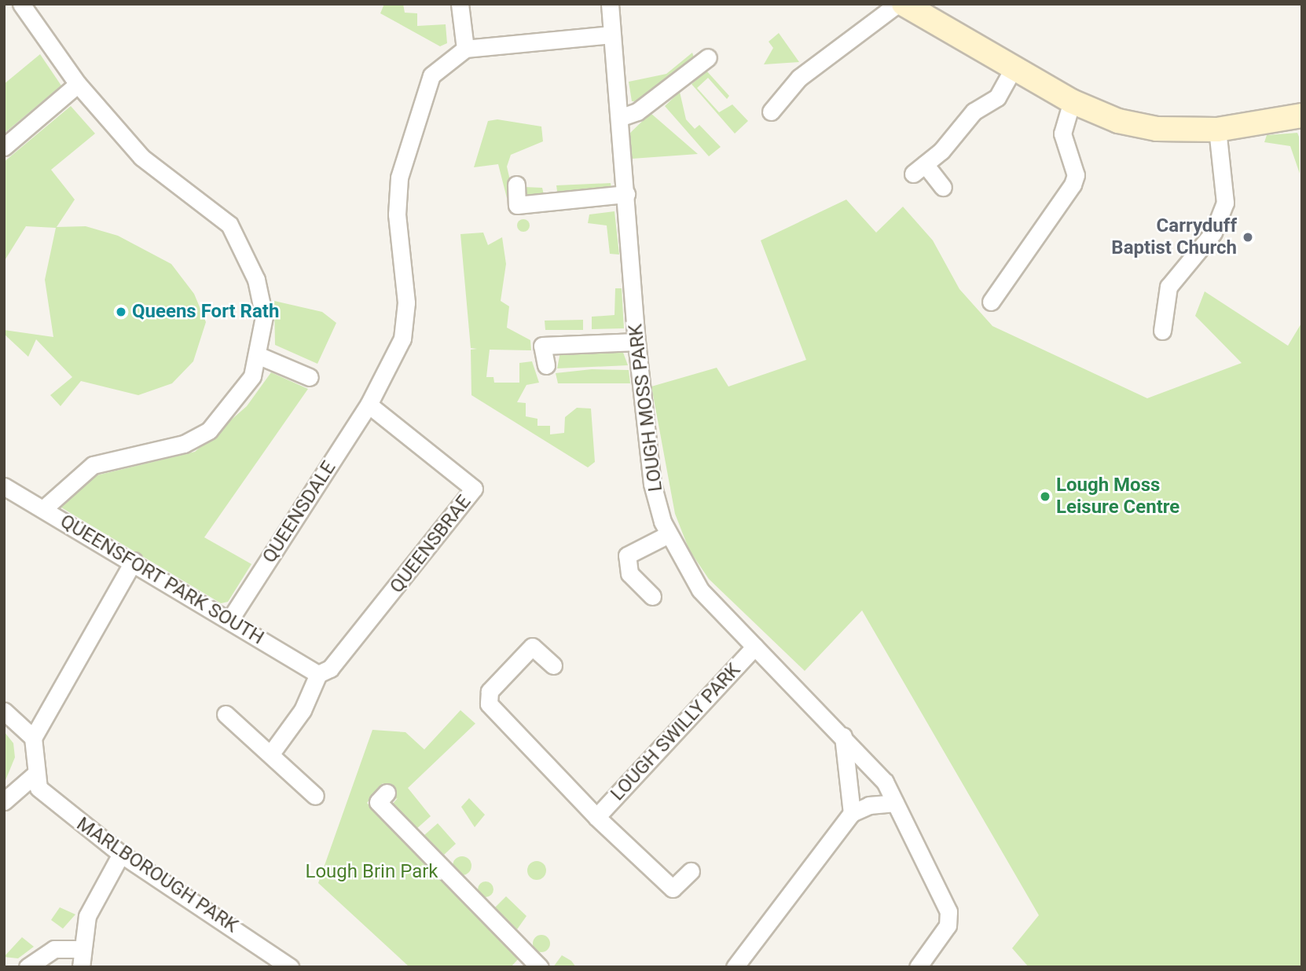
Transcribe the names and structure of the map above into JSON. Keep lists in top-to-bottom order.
{
  "streets": {
    "street": [
      "LOUGH MOSS PARK",
      "QUEENSDALE",
      "QUEENSBRAE",
      "QUEENSFORT PARK SOUTH",
      "LOUGH SWILLY PARK",
      "MARLBOROUGH PARK"
    ]
  },
  "crossings": [
    ["LOUGH MOSS PARK", "LOUGH SWILLY PARK"],
    ["QUEENSDALE", "QUEENSBRAE"],
    ["QUEENSDALE", "QUEENSFORT PARK SOUTH"],
    ["QUEENSBRAE", "QUEENSFORT PARK SOUTH"]
  ],
  "parks": ["Lough Brin Park"],
  "places": ["Carryduff Baptist Church", "Queens Fort Rath", "Lough Moss Leisure Centre"]
}
